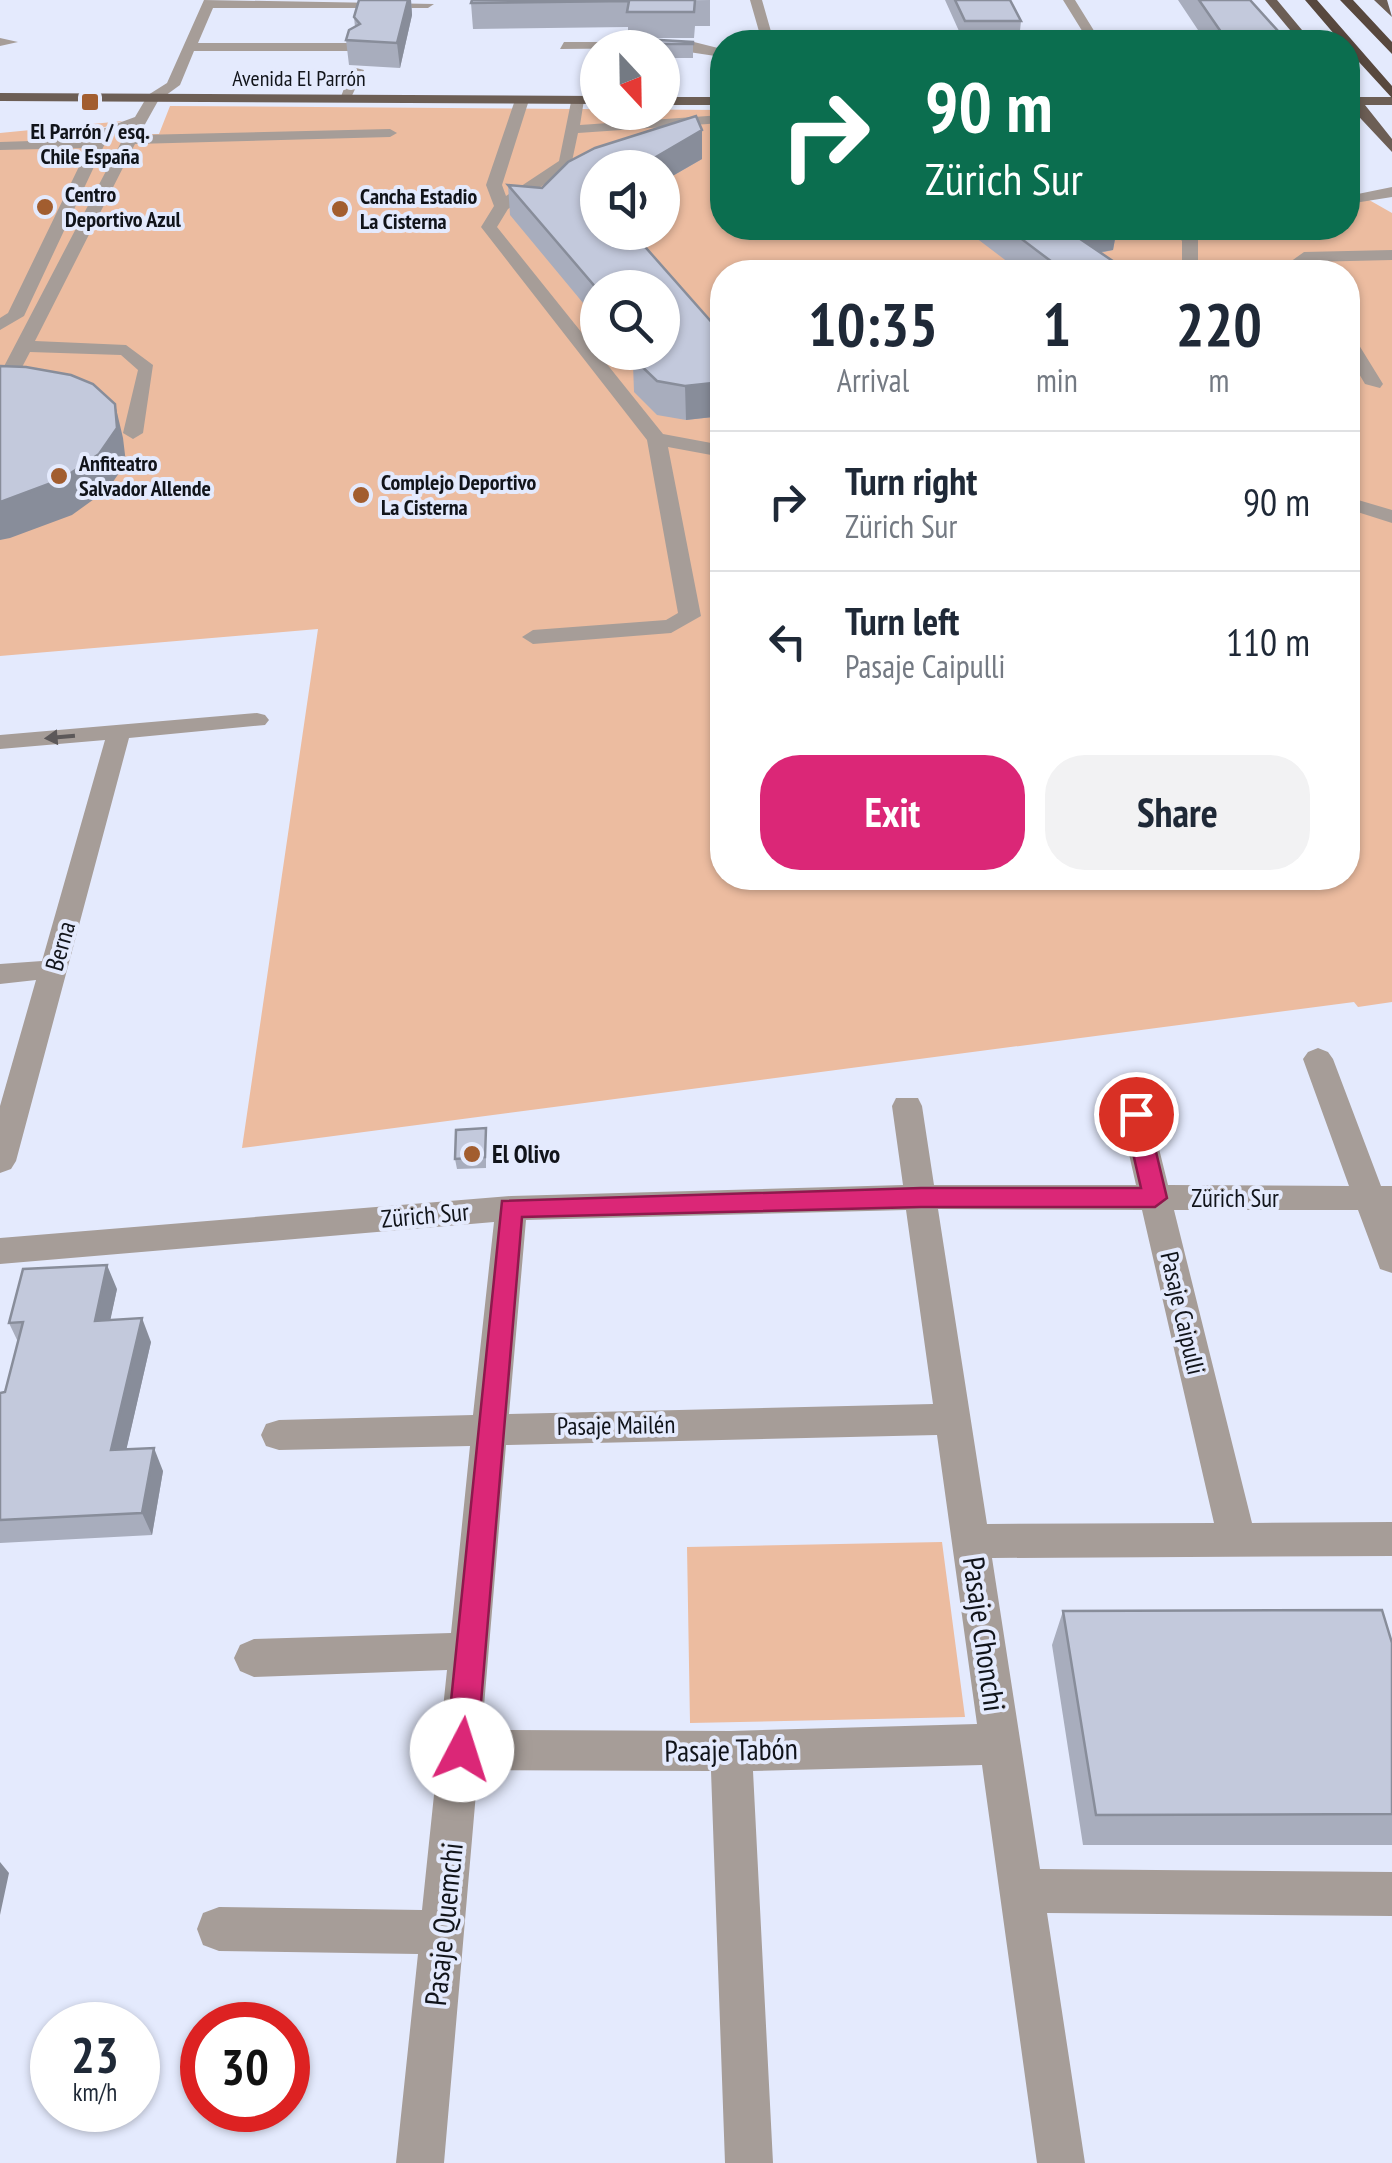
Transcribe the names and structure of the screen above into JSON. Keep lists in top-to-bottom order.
{
  "streets": {
    "main road": ["Avenida El Parrón"],
    "street": [
      "Berna",
      "Zürich Sur",
      "Pasaje Caipulli",
      "Pasaje Mailén",
      "Pasaje Chonchi",
      "Pasaje Tabón",
      "Pasaje Quemchi"
    ]
  },
  "crossings": [
    ["Zürich Sur", "Pasaje Caipulli"],
    ["Zürich Sur", "Pasaje Chonchi"],
    ["Zürich Sur", "Pasaje Quemchi"],
    ["Pasaje Mailén", "Pasaje Chonchi"],
    ["Pasaje Mailén", "Pasaje Quemchi"],
    ["Pasaje Chonchi", "Pasaje Tabón"],
    ["Pasaje Tabón", "Pasaje Quemchi"]
  ],
  "places": {
    "transit": ["El Parrón / esq. Chile España"],
    "other": [
      "Centro Deportivo Azul",
      "Cancha Estadio La Cisterna",
      "Anfiteatro Salvador Allende",
      "Complejo Deportivo La Cisterna",
      "El Olivo"
    ]
  },
  "north": "bottom",
  "page": {
    "turn": ["90 m", "Zürich Sur"],
    "eta": [
      "10:35",
      "Arrival",
      "1",
      "min",
      "220",
      "m"
    ],
    "list": [
      {
        "name": "Turn right",
        "note": "Zürich Sur",
        "value": "90 m"
      },
      {
        "name": "Turn left",
        "note": "Pasaje Caipulli",
        "value": "110 m"
      }
    ],
    "buttons": ["Exit", "Share"],
    "speed": "23 km/h",
    "limit": "30"
  }
}
